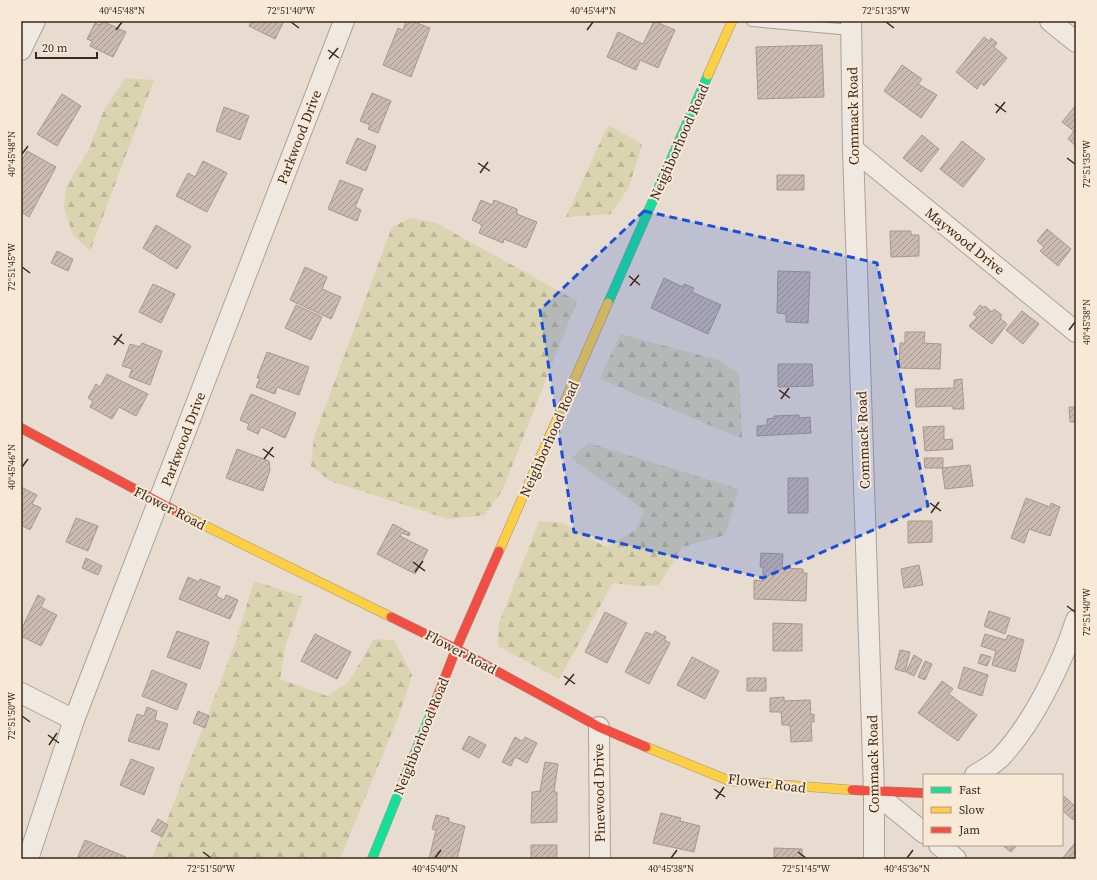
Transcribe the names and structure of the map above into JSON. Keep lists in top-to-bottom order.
{
  "streets": {
    "street": [
      "Commack Road",
      "Parkwood Drive",
      "Neighborhood Road",
      "Maywood Drive",
      "Flower Road",
      "Pinewood Drive"
    ]
  },
  "crossings": [
    ["Commack Road", "Maywood Drive"],
    ["Commack Road", "Flower Road"],
    ["Parkwood Drive", "Flower Road"],
    ["Neighborhood Road", "Flower Road"],
    ["Flower Road", "Pinewood Drive"]
  ],
  "legend": ["Fast", "Slow", "Jam"],
  "scale_bar": "20 m",
  "coordinates": [
    "40°45'48\"N",
    "72°51'40\"W",
    "40°45'44\"N",
    "72°51'35\"W",
    "72°51'45\"W",
    "40°45'38\"N",
    "40°45'46\"N",
    "72°51'50\"W",
    "40°45'40\"N",
    "40°45'36\"N"
  ]
}
